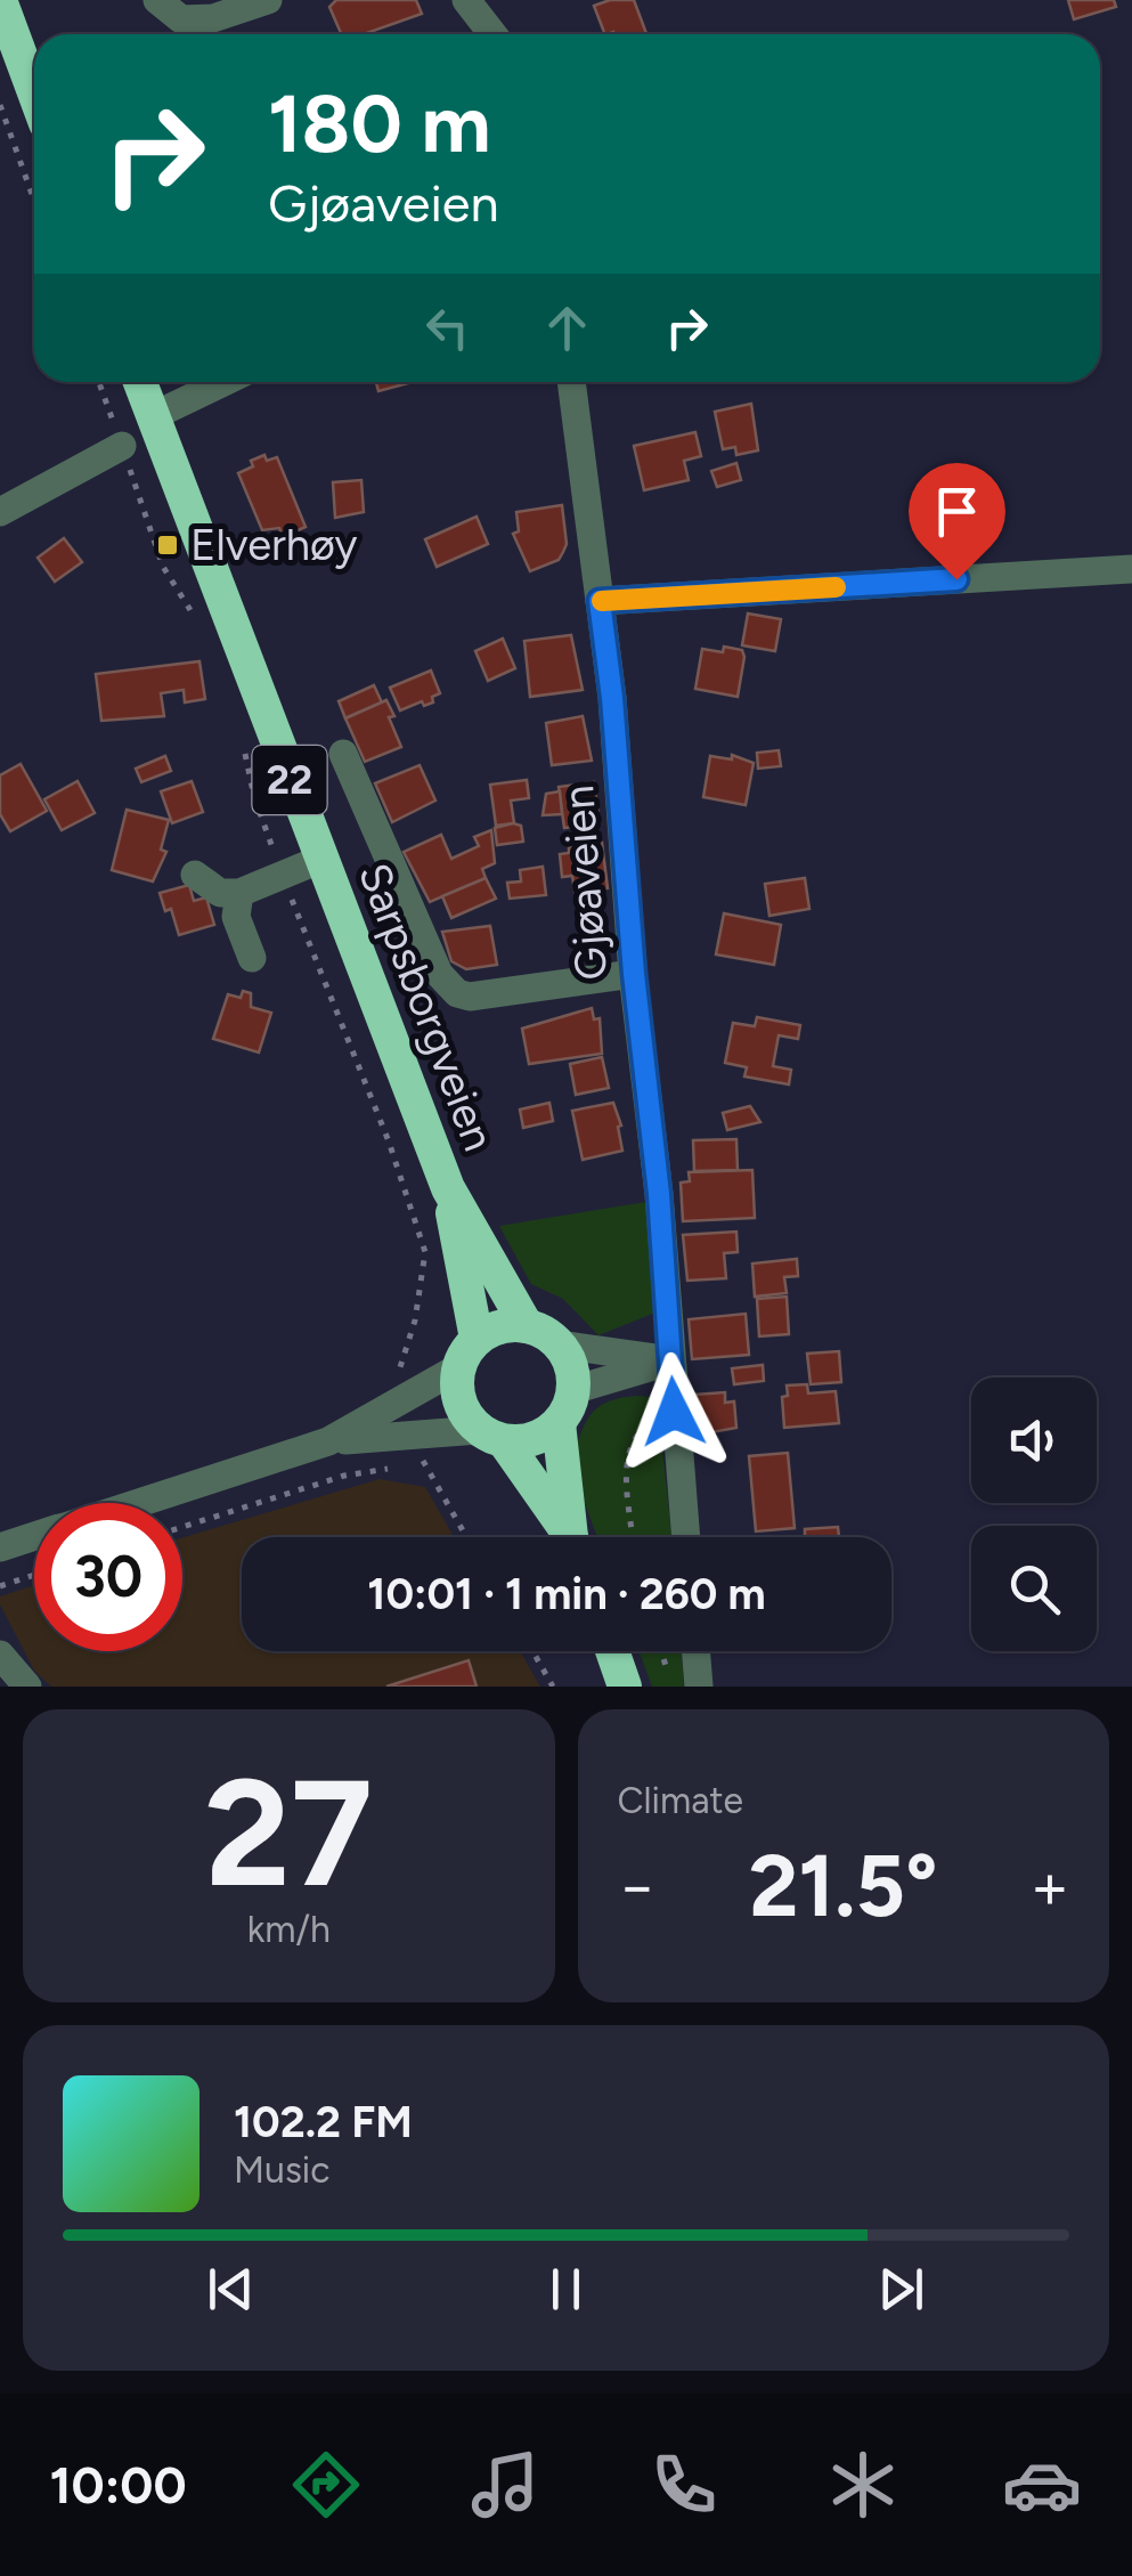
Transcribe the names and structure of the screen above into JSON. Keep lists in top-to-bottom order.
{
  "streets": {
    "highway": ["22", "Sarpsborgveien"],
    "street": ["Gjøaveien"]
  },
  "crossings": [
    ["22", "Sarpsborgveien"]
  ],
  "places": {
    "transit": ["Elverhøy"]
  },
  "page": {
    "turn": ["180 m", "Gjøaveien"],
    "limit": "30",
    "trip": "10:01 · 1 min · 260 m",
    "tile": [
      ["27", "km/h"],
      "Climate"
    ],
    "heat": ["−", "21.5°", "+"],
    "song": ["102.2 FM", "Music"],
    "tabs": "10:00"
  }
}
